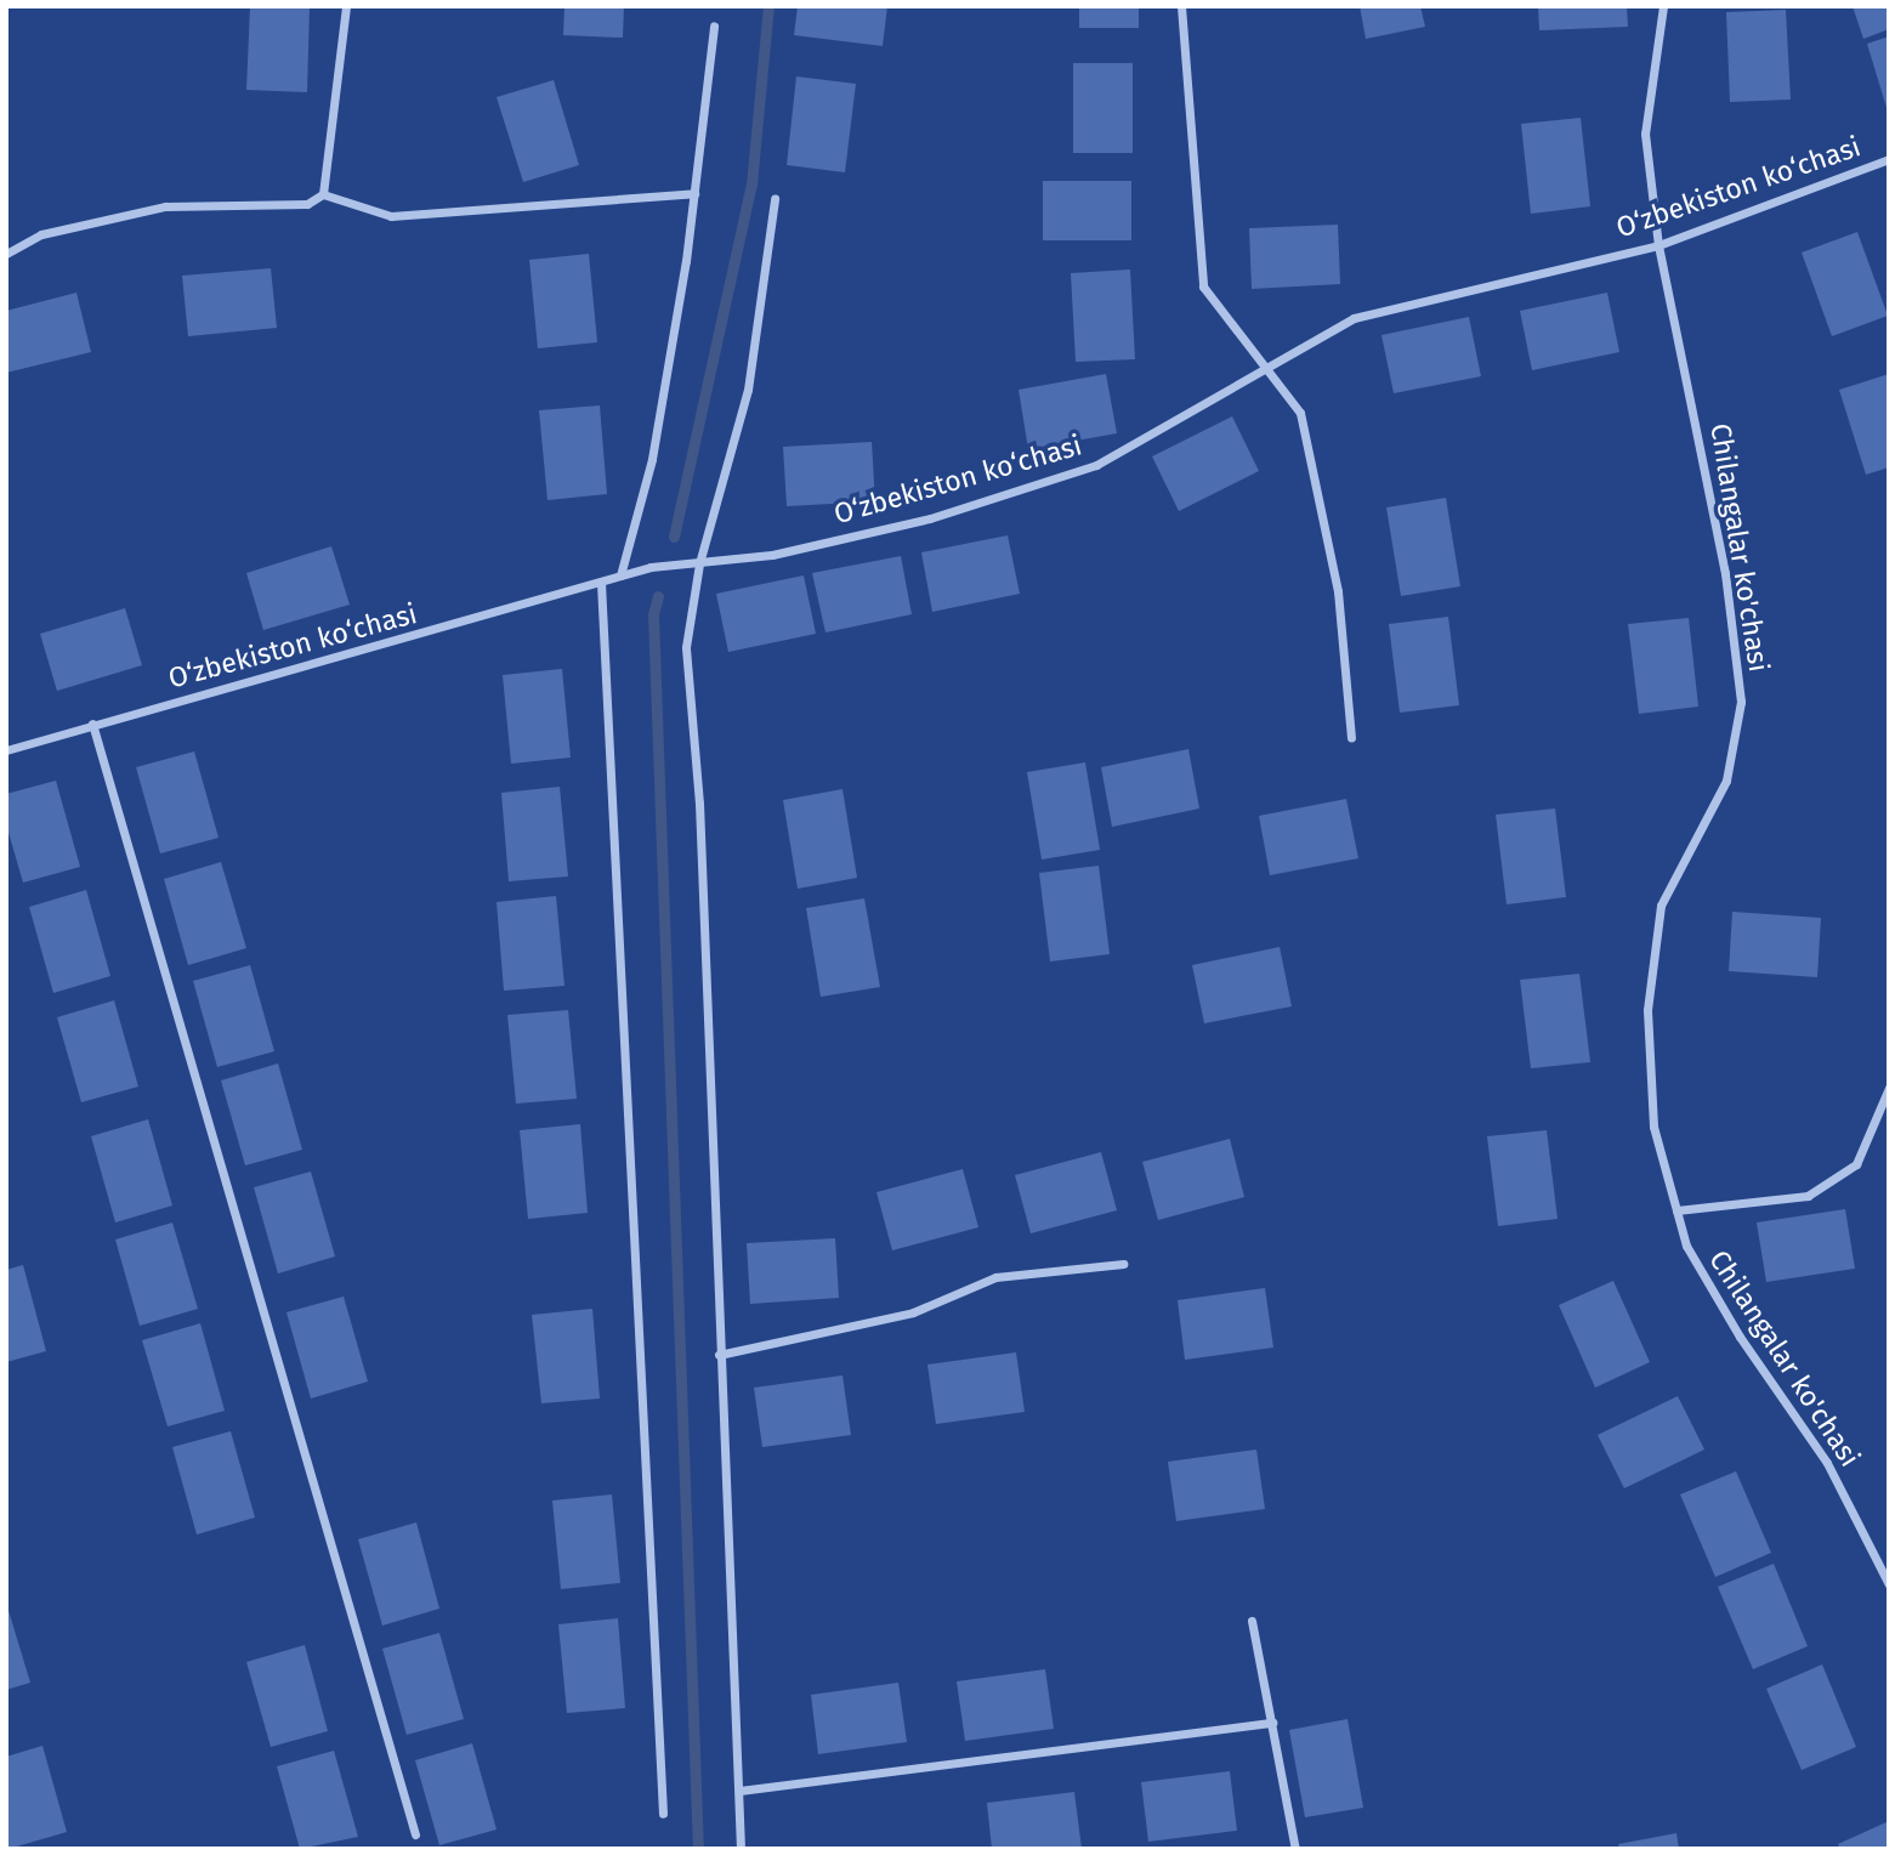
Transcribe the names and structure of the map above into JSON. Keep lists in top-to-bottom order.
{
  "streets": {
    "street": ["O‘zbekiston ko‘chasi", "Chilangalar ko'chasi"]
  },
  "crossings": [
    ["O‘zbekiston ko‘chasi", "Chilangalar ko'chasi"]
  ]
}
